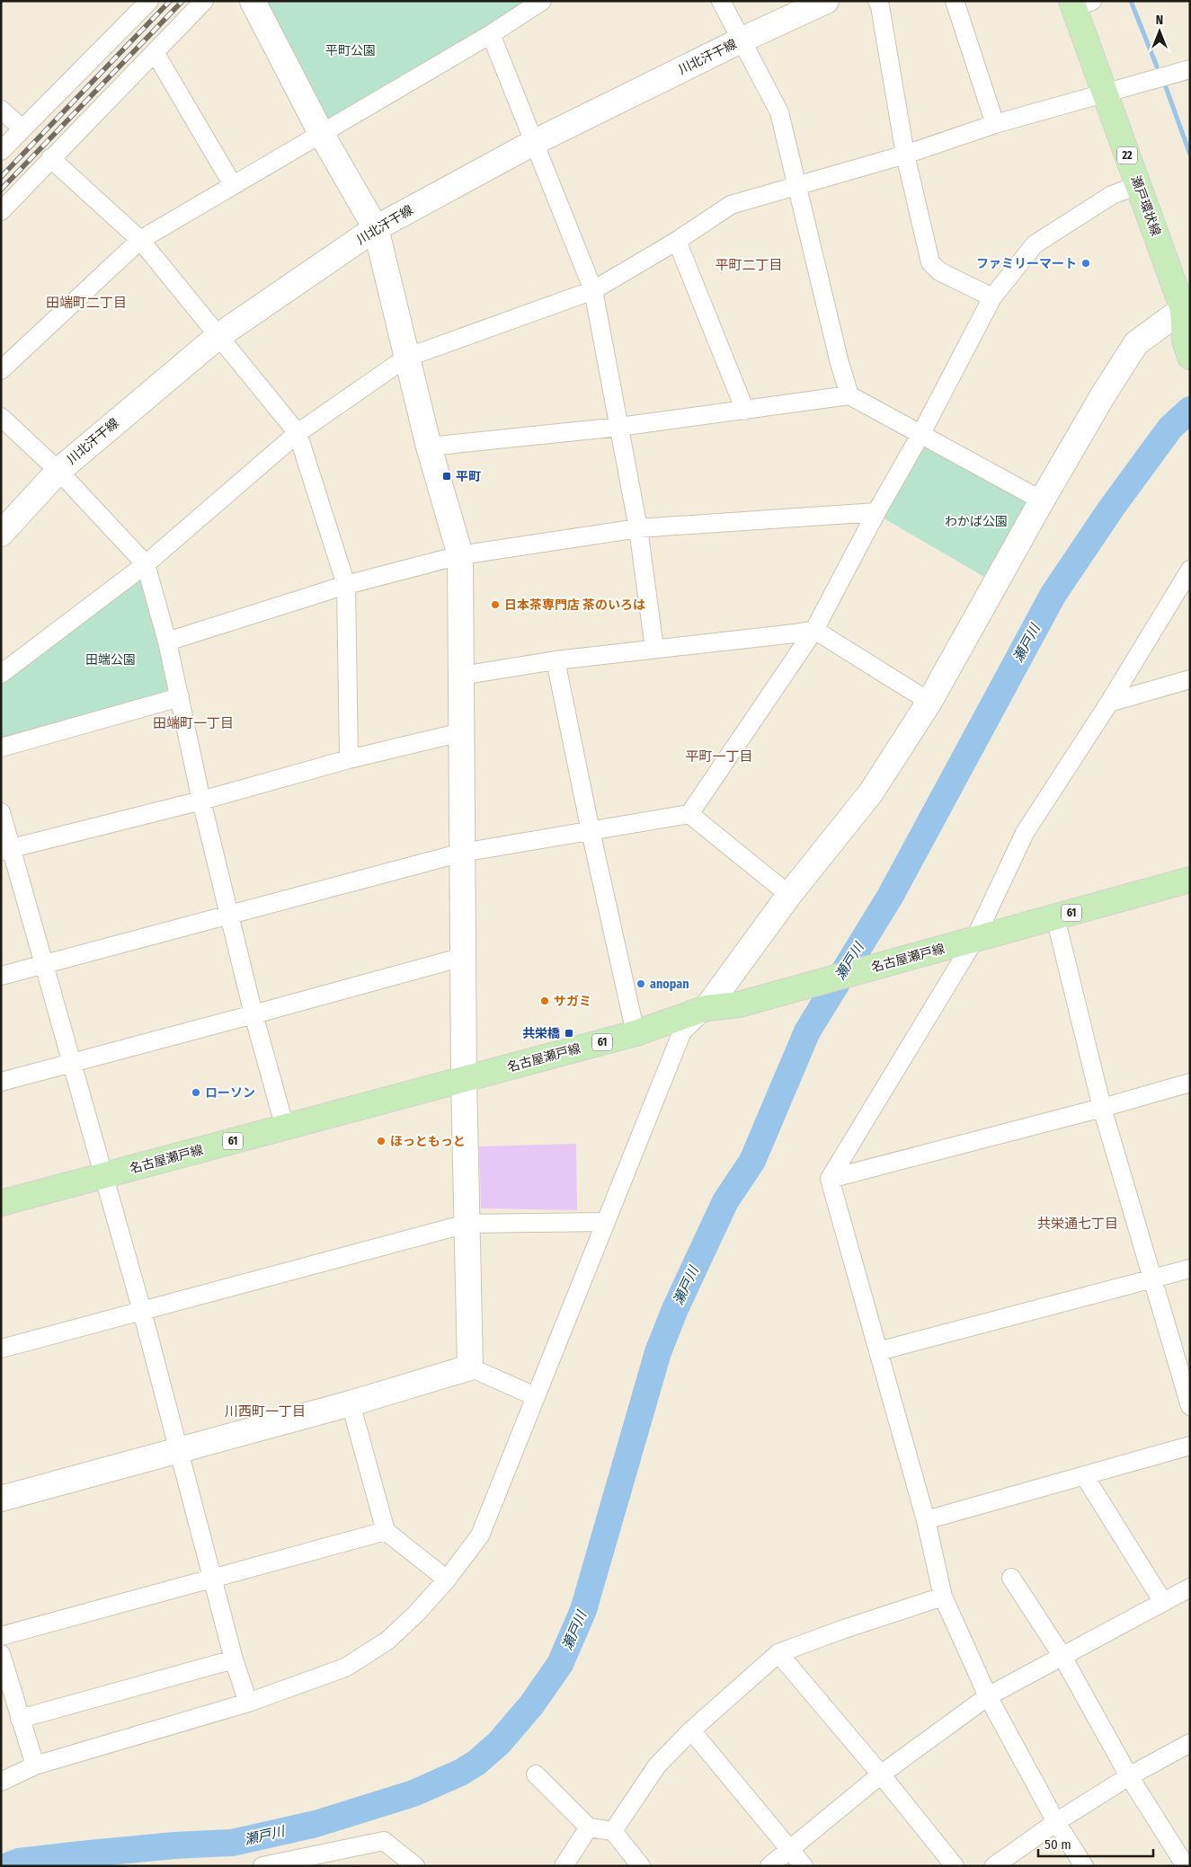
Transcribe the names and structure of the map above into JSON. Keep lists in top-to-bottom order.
{
  "streets": {
    "main road": [
      "22",
      "瀬戸環状線",
      "61",
      "名古屋瀬戸線"
    ],
    "street": ["川北汗干線"]
  },
  "districts": [
    "平町二丁目",
    "田端町二丁目",
    "田端町一丁目",
    "平町一丁目",
    "共栄通七丁目",
    "川西町一丁目"
  ],
  "water": ["瀬戸川"],
  "parks": ["平町公園", "わかば公園", "田端公園"],
  "places": {
    "other": [
      "ファミリーマート",
      "日本茶専門店 茶のいろは",
      "anopan",
      "サガミ",
      "ローソン",
      "ほっともっと"
    ],
    "transit": ["平町", "共栄橋"]
  },
  "scale_bar": "50 m",
  "north": "top"
}
